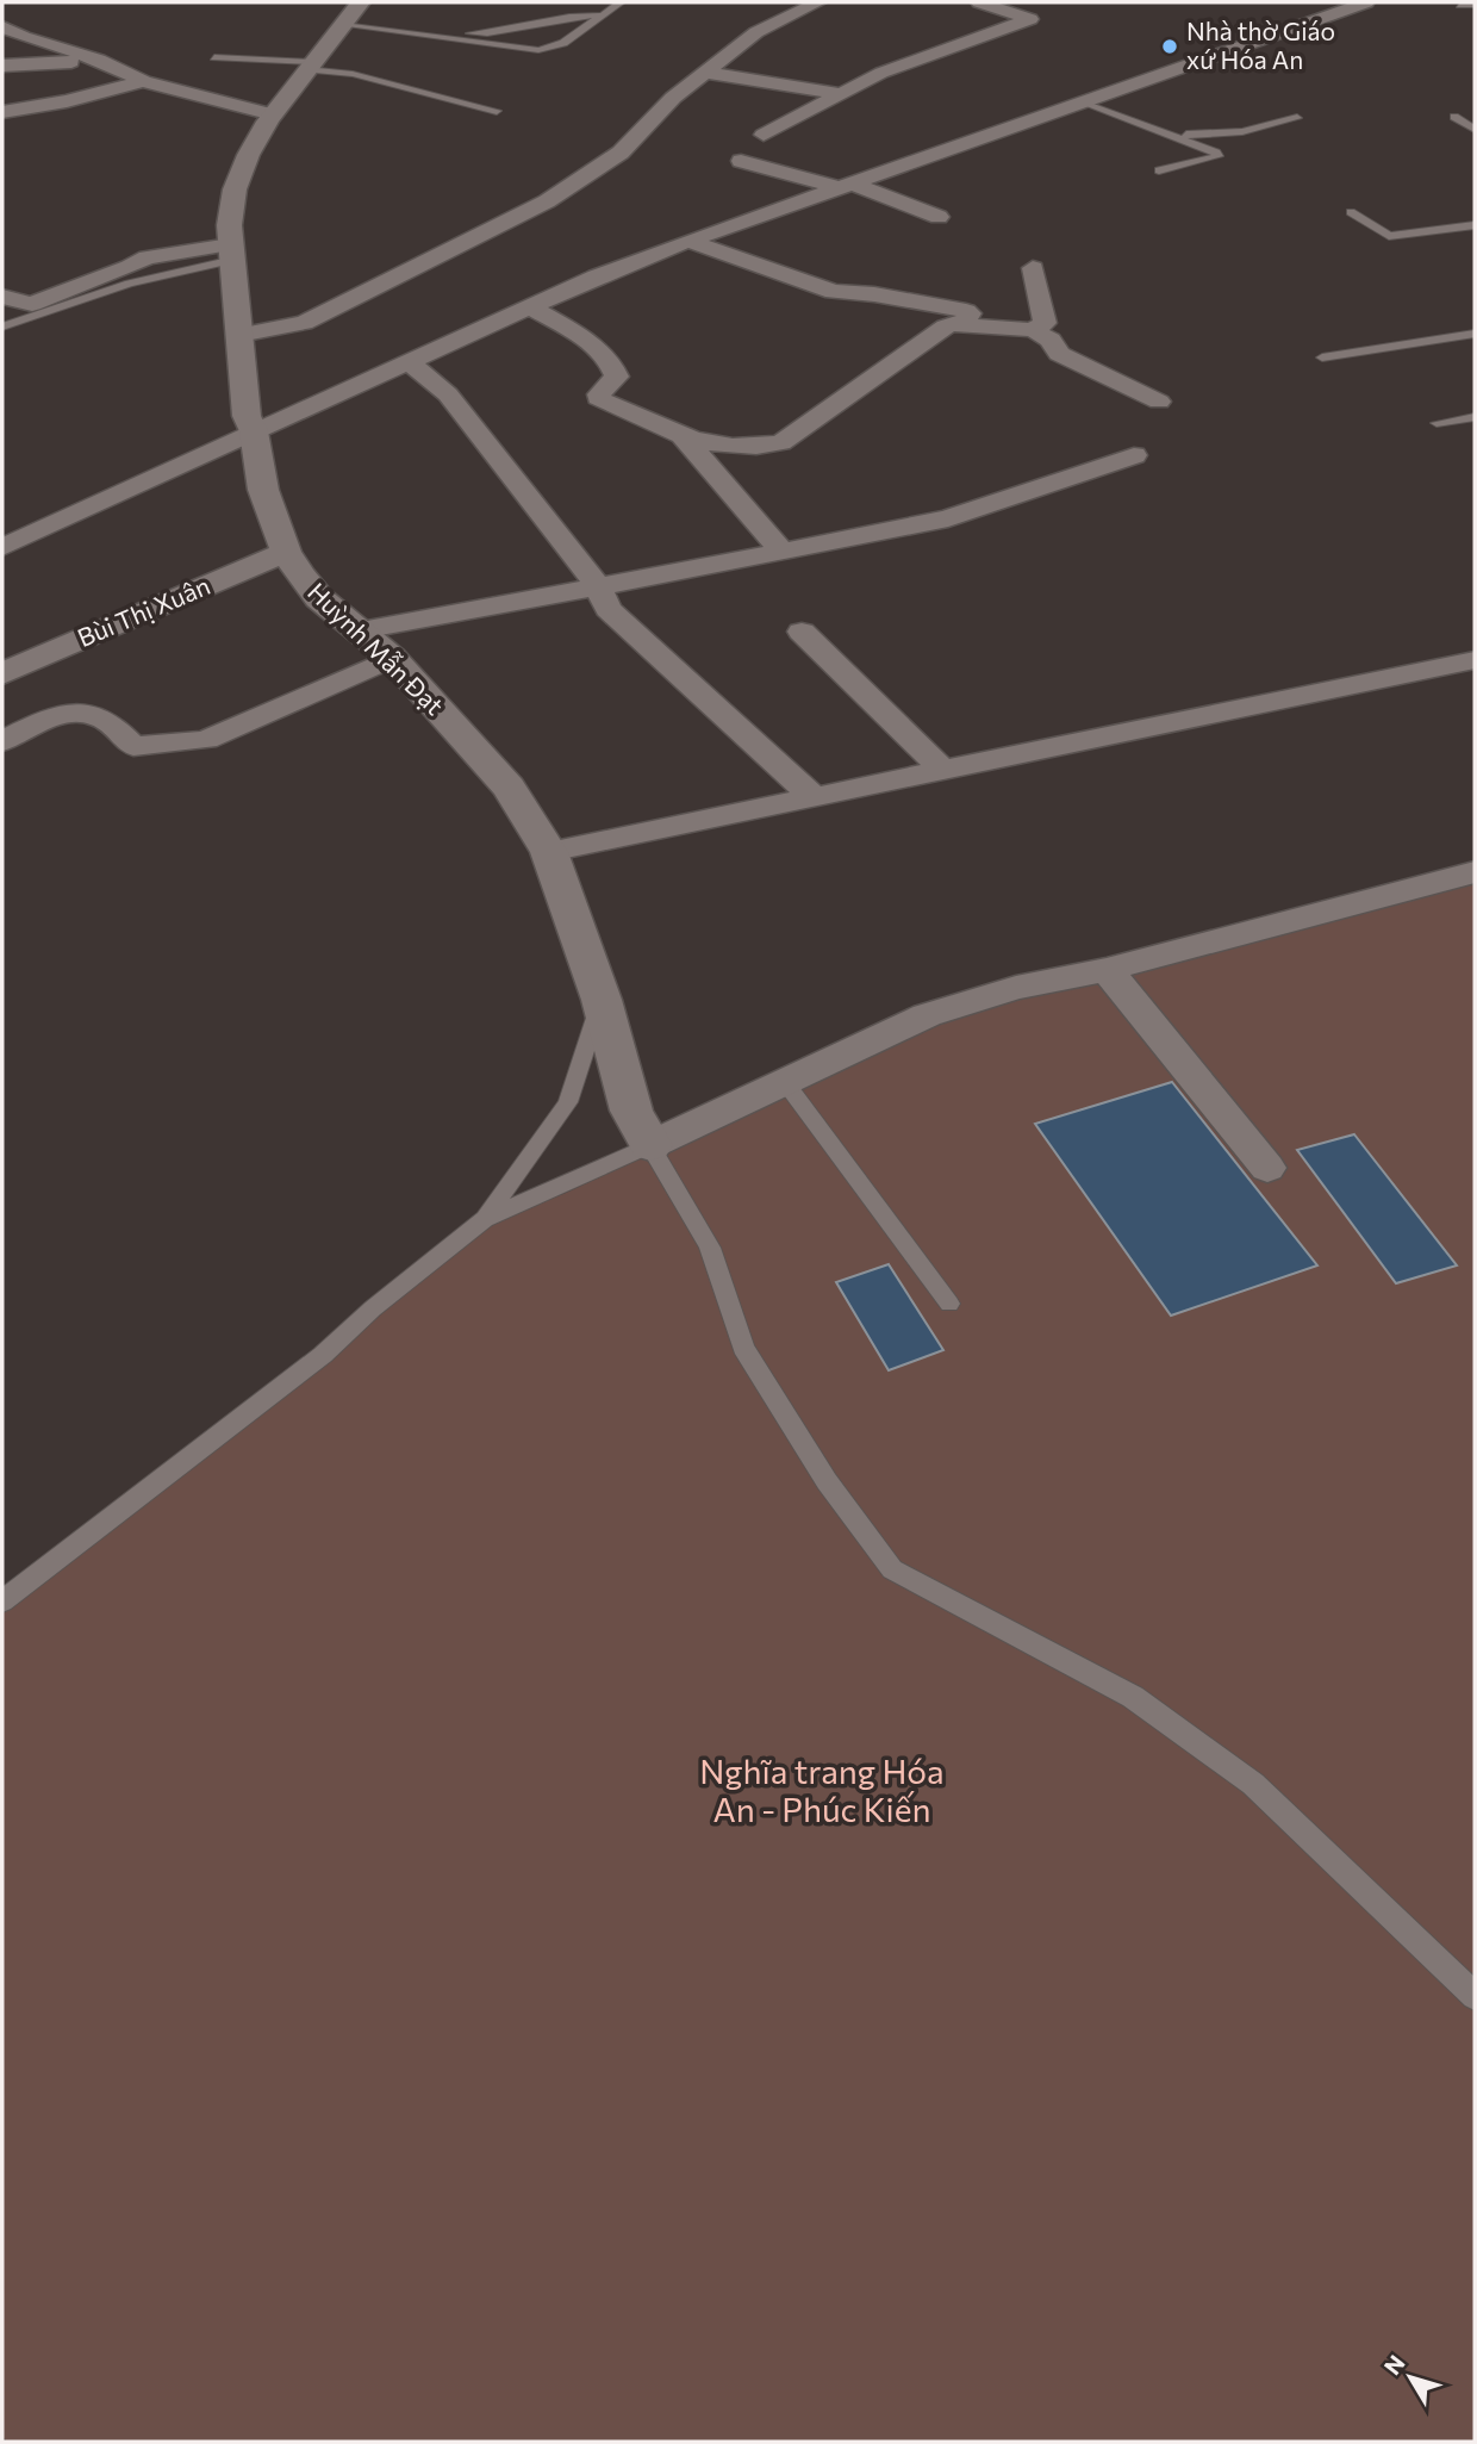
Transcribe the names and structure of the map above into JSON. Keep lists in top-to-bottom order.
{
  "streets": {
    "main road": ["Bùi Thị Xuân", "Huỳnh Mẫn Đạt"]
  },
  "crossings": [
    ["Bùi Thị Xuân", "Huỳnh Mẫn Đạt"]
  ],
  "parks": ["Nghĩa trang Hóa An - Phúc Kiến"],
  "places": ["Nhà thờ Giáo xứ Hóa An"],
  "north": "top left"
}
